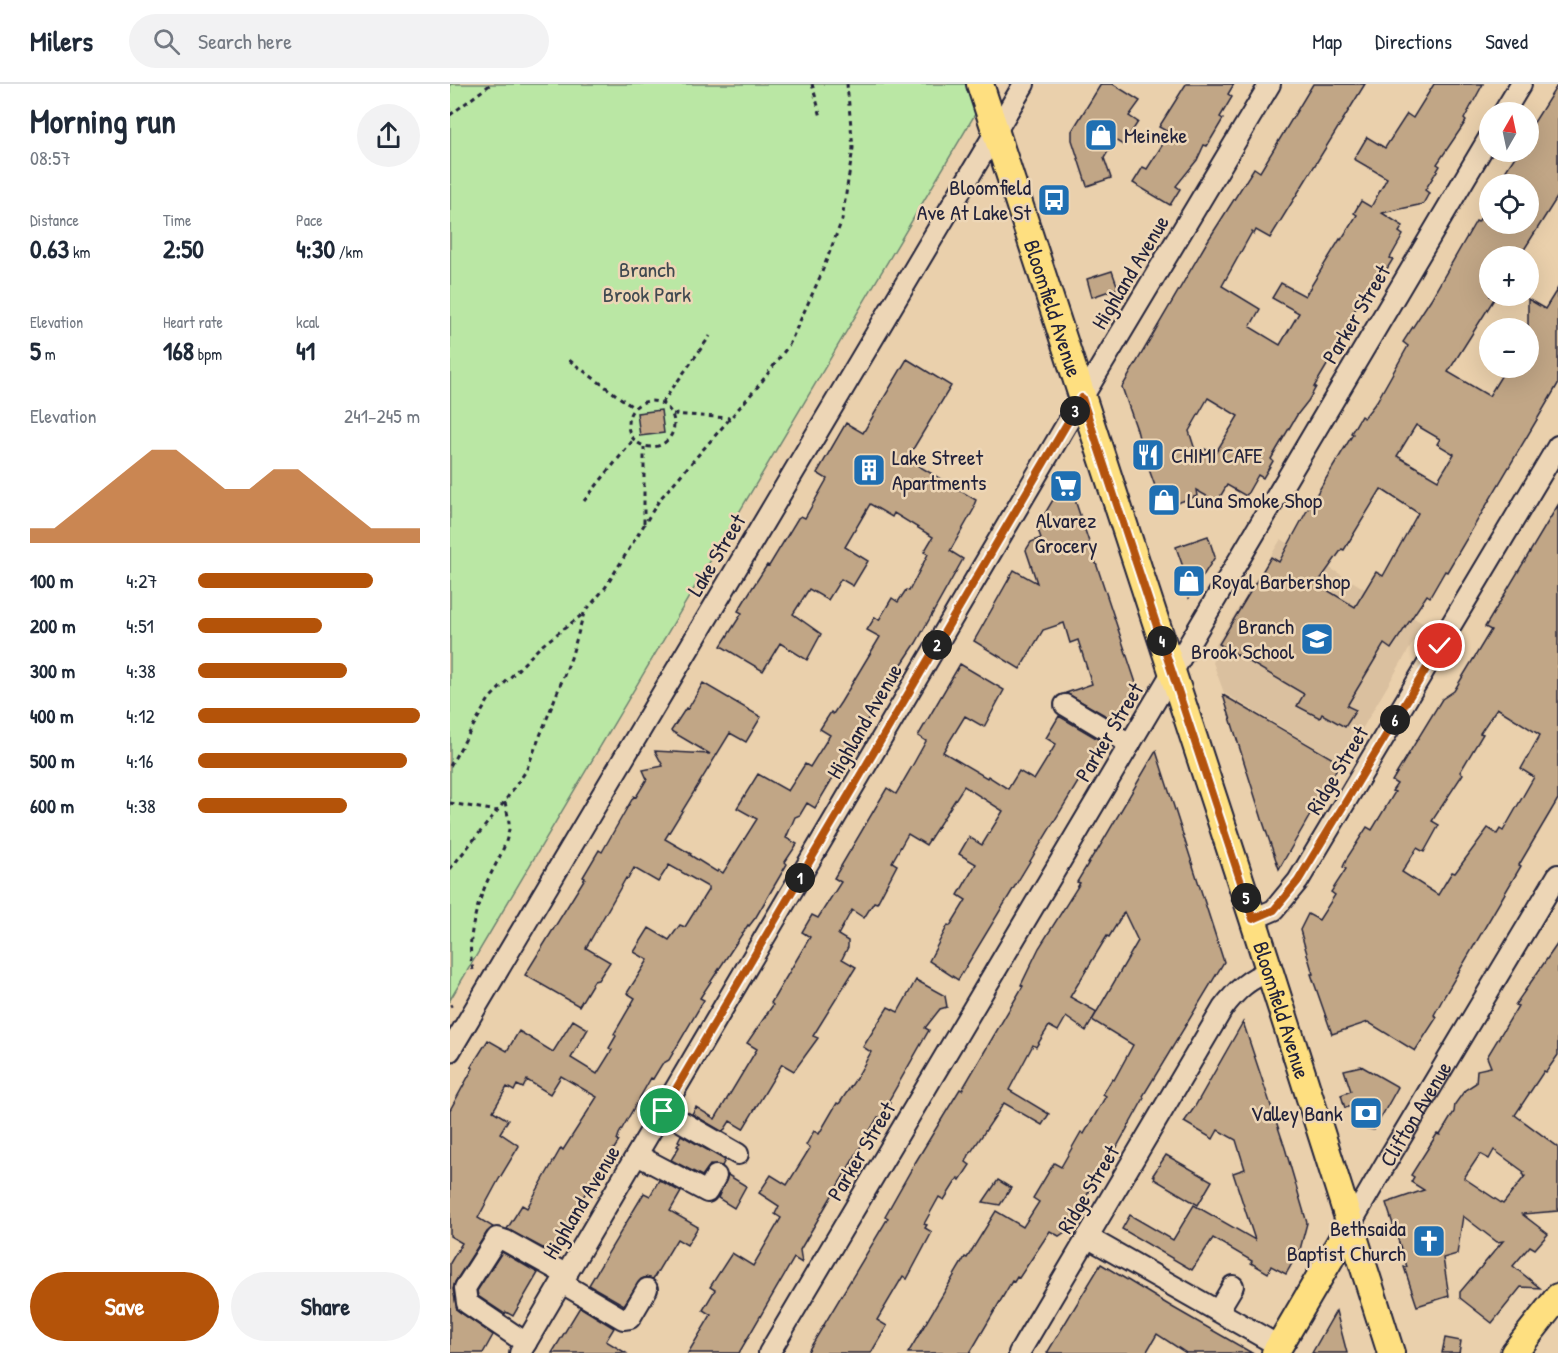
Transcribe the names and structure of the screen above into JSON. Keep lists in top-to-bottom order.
{
  "streets": {
    "main road": ["Bloomfield Avenue", "Clifton Avenue"],
    "street": [
      "Highland Avenue",
      "Parker Street",
      "Lake Street",
      "Ridge Street"
    ]
  },
  "crossings": [
    ["Highland Avenue", "Bloomfield Avenue"],
    ["Bloomfield Avenue", "Parker Street"],
    ["Bloomfield Avenue", "Lake Street"],
    ["Bloomfield Avenue", "Ridge Street"],
    ["Bloomfield Avenue", "Clifton Avenue"]
  ],
  "parks": ["Branch Brook Park"],
  "places": {
    "shop": ["Meineke", "Luna Smoke Shop", "Royal Barbershop"],
    "bus stop": ["Bloomfield Ave At Lake St"],
    "restaurant": ["CHIMI CAFE"],
    "building": ["Lake Street Apartments"],
    "supermarket": ["Alvarez Grocery"],
    "school or university": ["Branch Brook School"],
    "bank": ["Valley Bank"],
    "church": ["Bethsaida Baptist Church"]
  },
  "north": "top",
  "page": {
    "header": "Milers",
    "search": "Search here",
    "nav": ["Map", "Directions", "Saved"],
    "heading": ["Morning run", "08:57"],
    "map_buttons": ["+", "−"],
    "stats": [
      ["Distance", "0.63 km"],
      ["Time", "2:50"],
      ["Pace", "4:30 /km"],
      ["Elevation", "5 m"],
      ["Heart rate", "168 bpm"],
      ["kcal", "41"]
    ],
    "chart": ["Elevation", "241–245 m"],
    "pins": [
      "3",
      "4",
      "2",
      "6",
      "1",
      "5"
    ],
    "list": [
      {
        "name": "100 m",
        "note": "4:27"
      },
      {
        "name": "200 m",
        "note": "4:51"
      },
      {
        "name": "300 m",
        "note": "4:38"
      },
      {
        "name": "400 m",
        "note": "4:12"
      },
      {
        "name": "500 m",
        "note": "4:16"
      },
      {
        "name": "600 m",
        "note": "4:38"
      }
    ],
    "buttons": ["Save", "Share"]
  }
}
